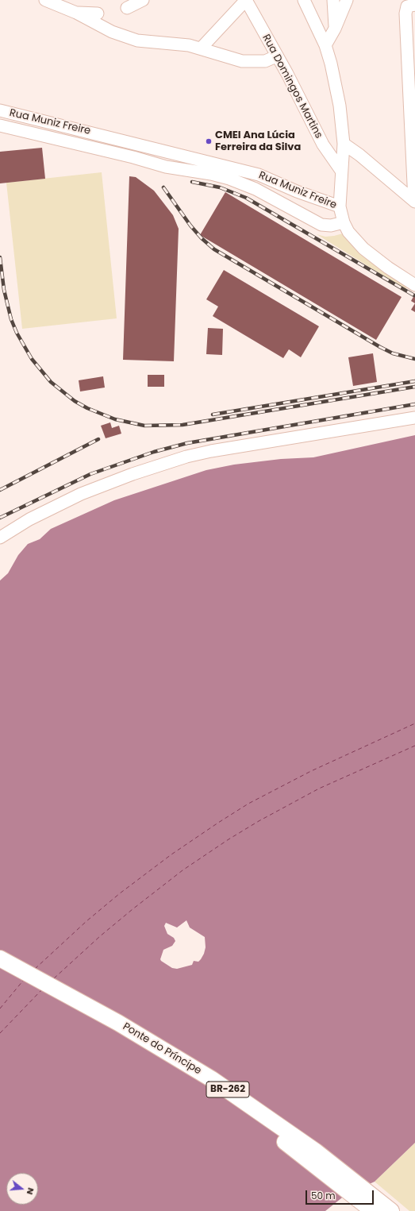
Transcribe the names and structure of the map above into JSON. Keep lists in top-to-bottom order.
{
  "streets": {
    "main road": ["Ponte do Príncipe", "BR-262"],
    "street": ["Rua Domingos Martins", "Rua Muniz Freire"]
  },
  "places": ["CMEI Ana Lúcia Ferreira da Silva"],
  "scale_bar": "50 m",
  "north": "right"
}
